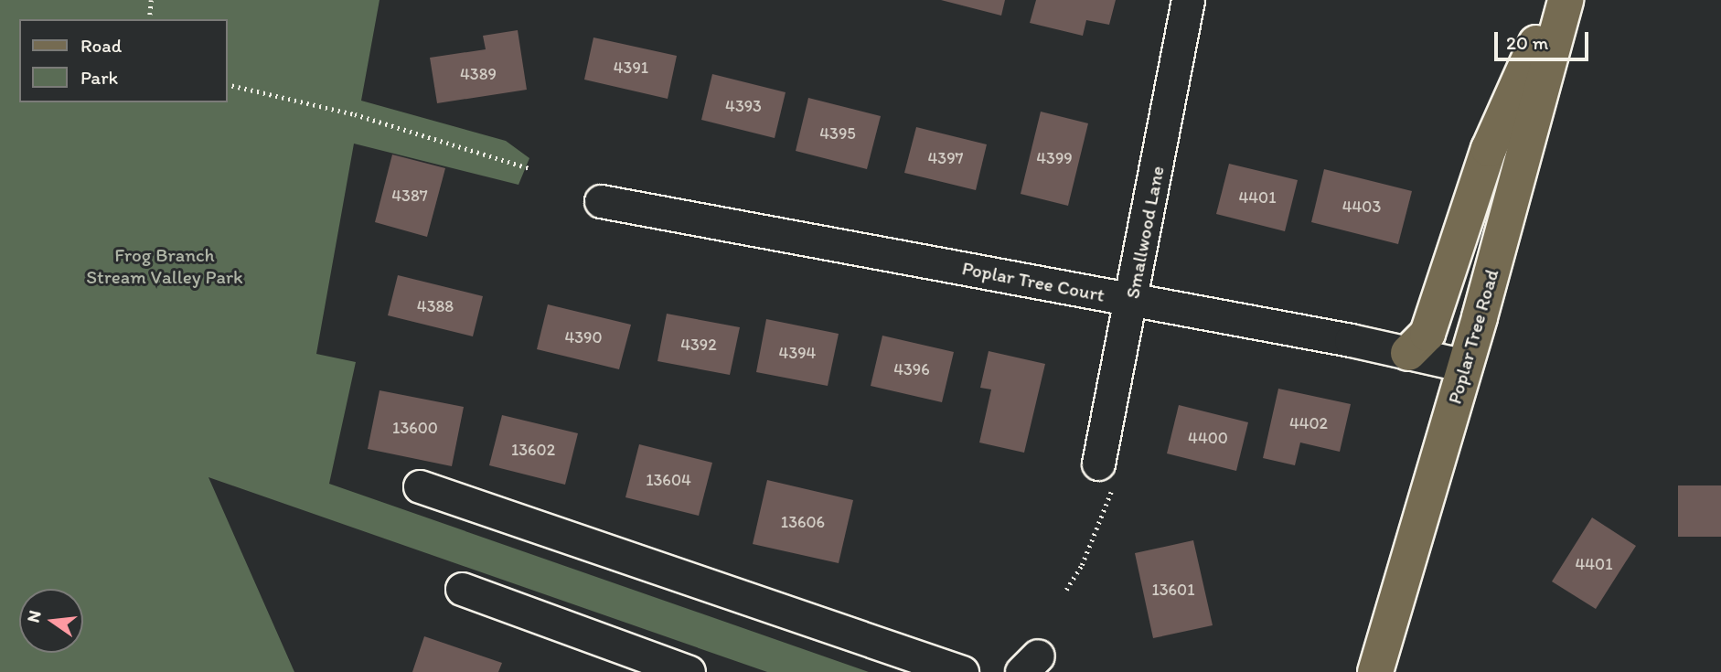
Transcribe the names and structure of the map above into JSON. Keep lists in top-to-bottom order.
{
  "streets": {
    "main road": ["Poplar Tree Road"],
    "street": ["Smallwood Lane", "Poplar Tree Court"]
  },
  "crossings": [
    ["Smallwood Lane", "Poplar Tree Court"],
    ["Poplar Tree Court", "Poplar Tree Road"]
  ],
  "parks": ["Frog Branch Stream Valley Park"],
  "house_numbers": [
    "4391",
    "4389",
    "4393",
    "4395",
    "4397",
    "4399",
    "4387",
    "4401",
    "4403",
    "4388",
    "4390",
    "4392",
    "4394",
    "4396",
    "4402",
    "13600",
    "4400",
    "13602",
    "13604",
    "13606",
    "4401",
    "13601"
  ],
  "legend": ["Road", "Park"],
  "scale_bar": "20 m",
  "north": "left"
}
